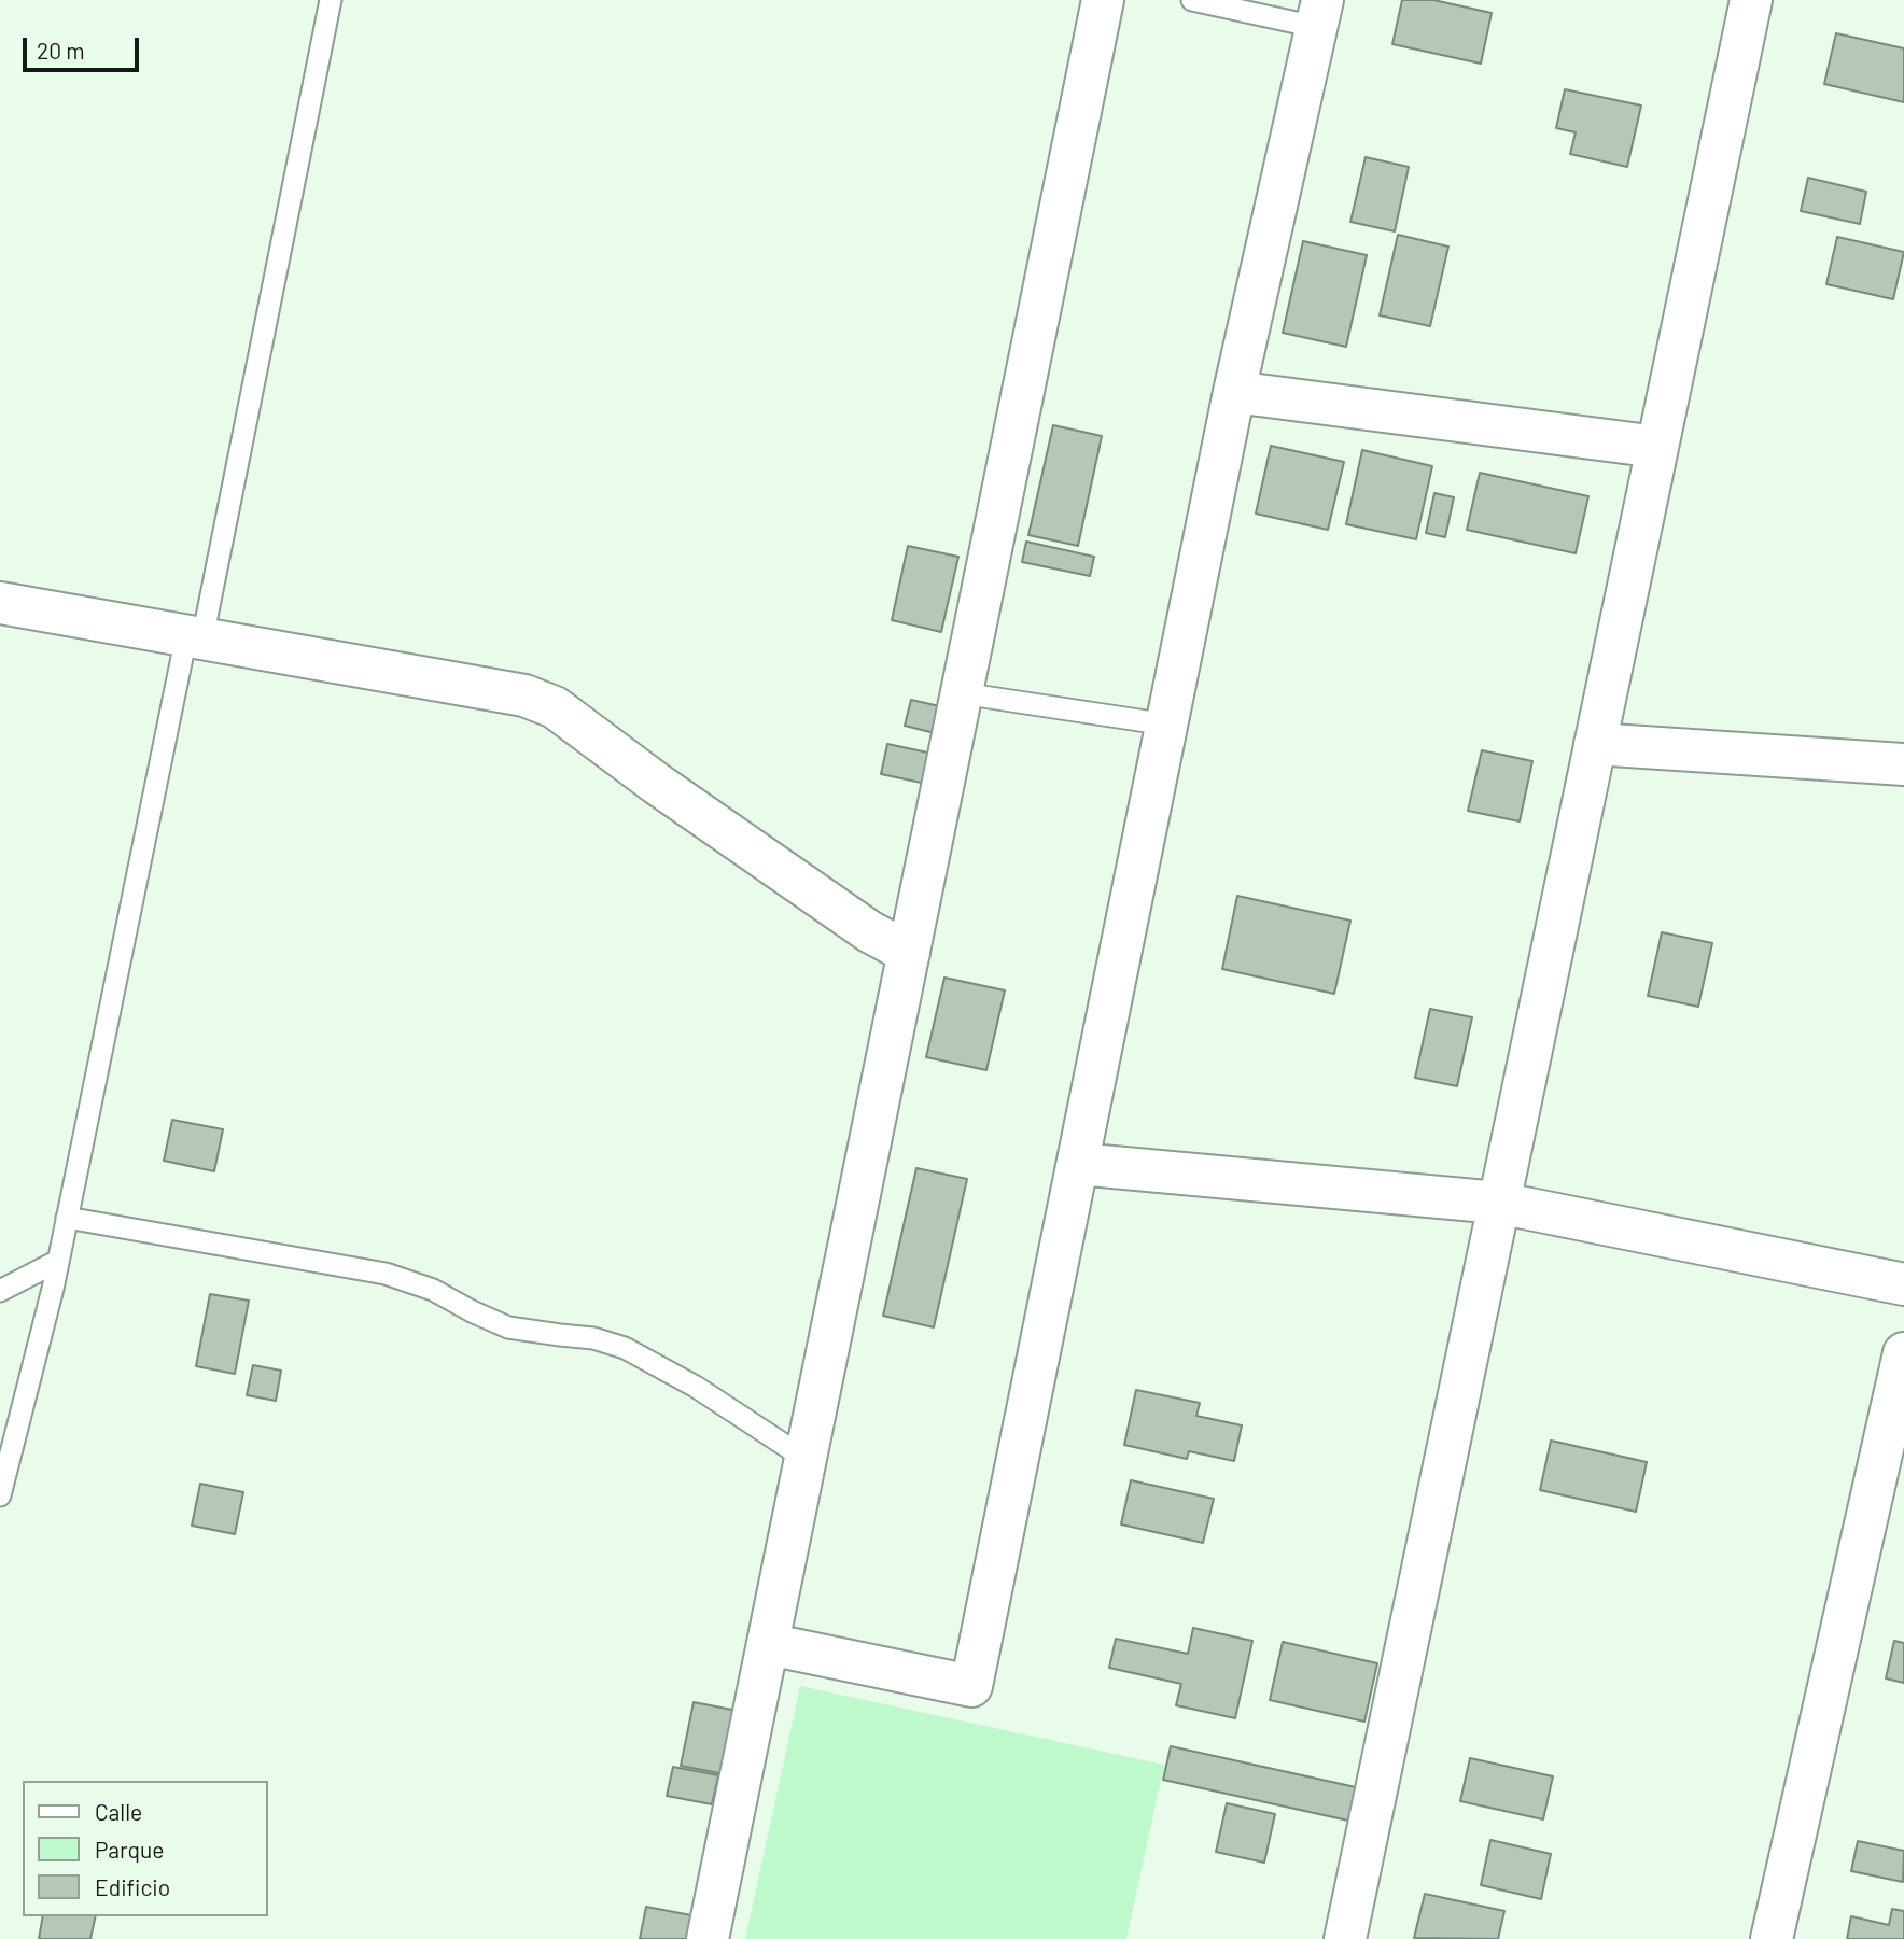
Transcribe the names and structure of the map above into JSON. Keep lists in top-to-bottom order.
{
  "legend": ["Calle", "Parque", "Edificio"],
  "scale_bar": "20 m"
}
